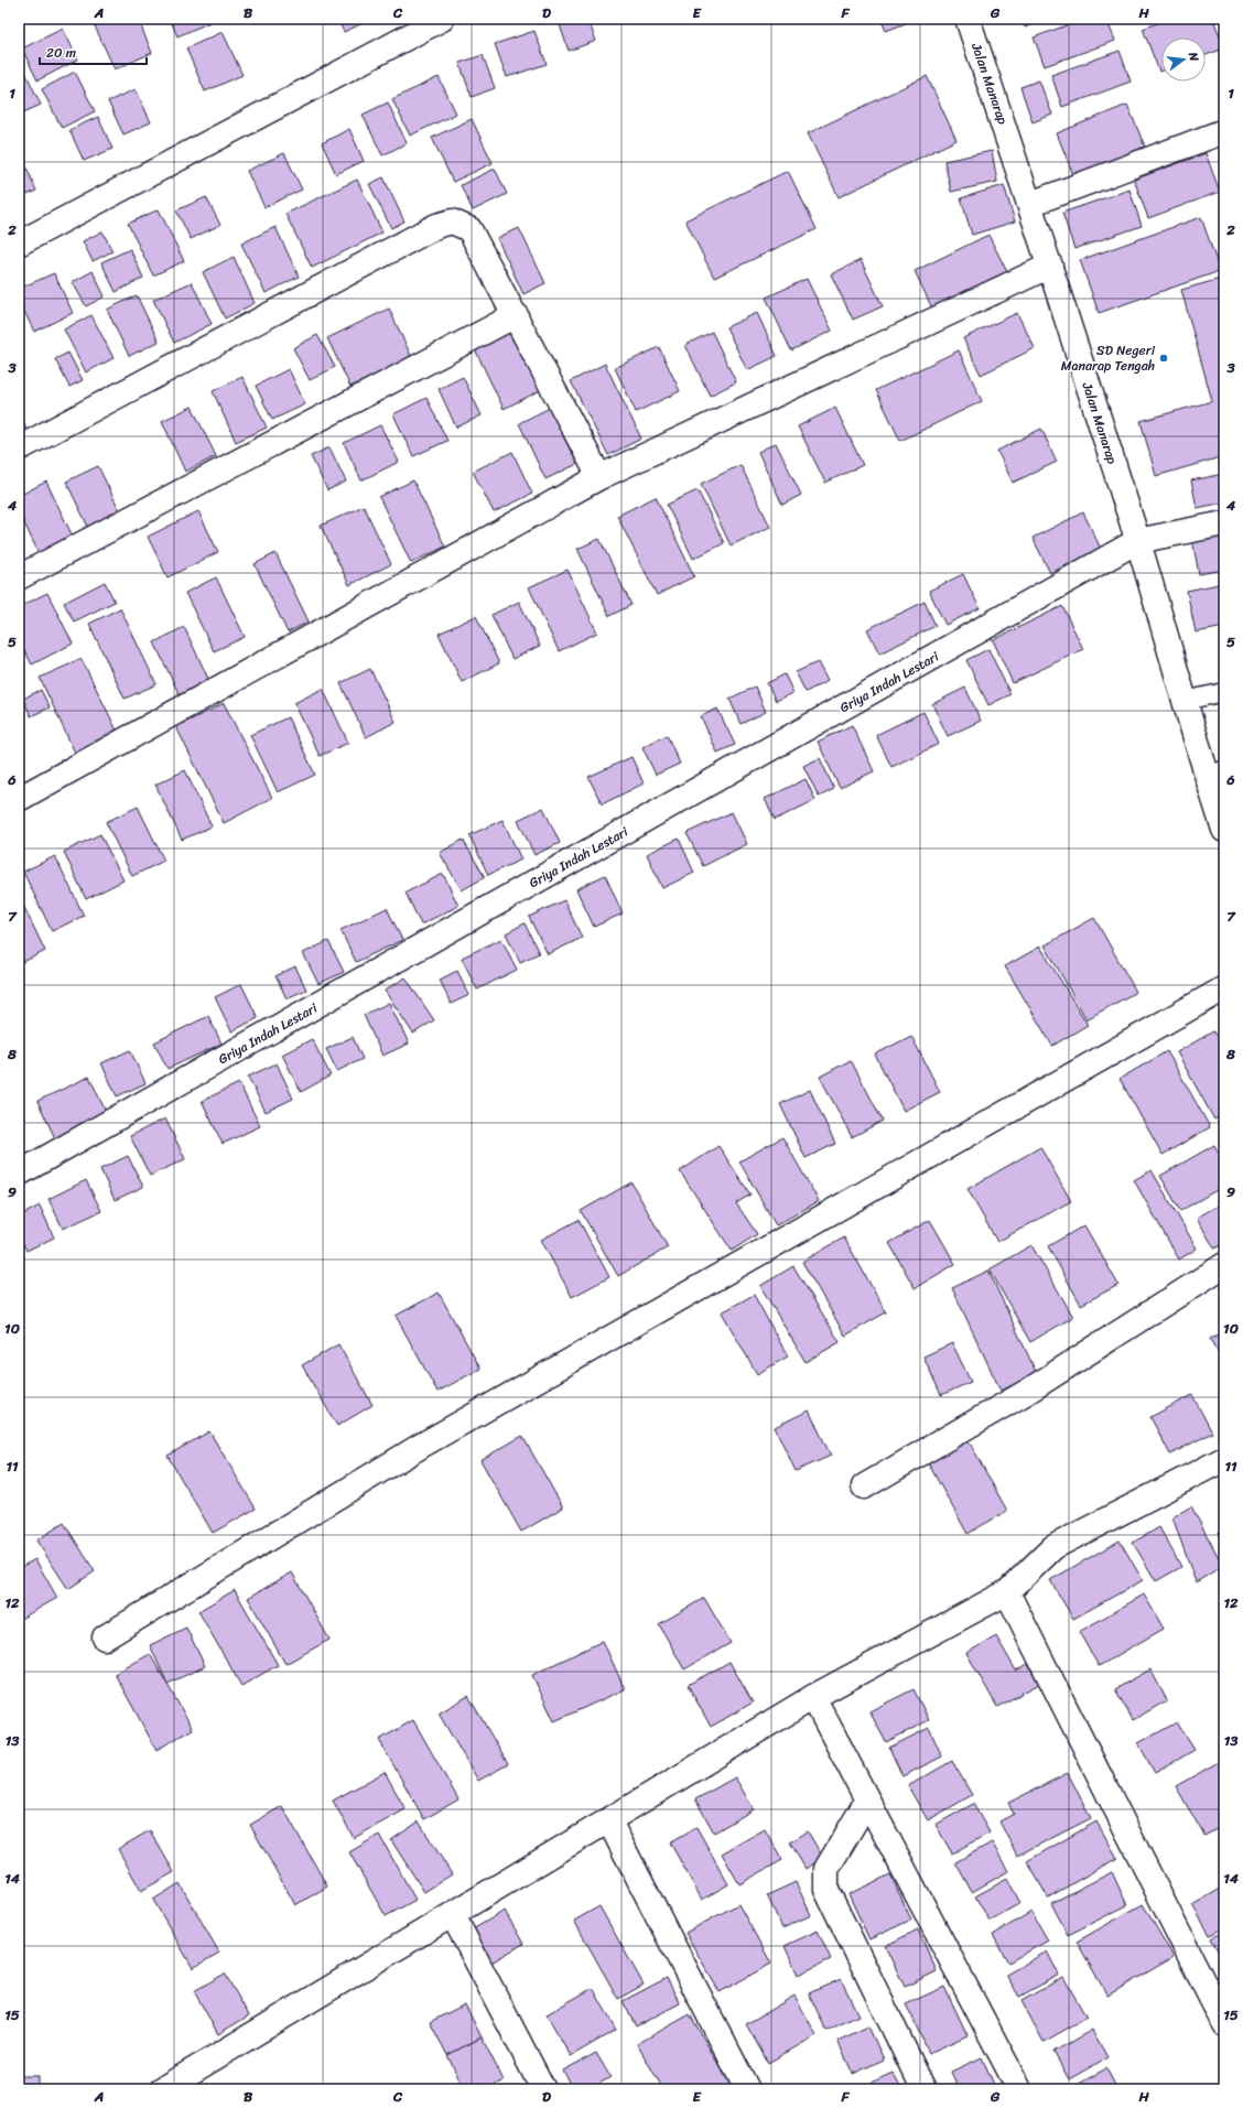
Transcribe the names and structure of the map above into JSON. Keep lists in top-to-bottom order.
{
  "streets": {
    "street": ["Jalan Manarap", "Griya Indah Lestari"]
  },
  "crossings": [
    ["Jalan Manarap", "Griya Indah Lestari"]
  ],
  "places": ["SD Negeri Manarap Tengah"],
  "scale_bar": "20 m",
  "north": "right",
  "grid": {
    "columns": [
      "A",
      "B",
      "C",
      "D",
      "E",
      "F",
      "G",
      "H"
    ],
    "rows": [
      "1",
      "2",
      "3",
      "4",
      "5",
      "6",
      "7",
      "8",
      "9",
      "10",
      "11",
      "12",
      "13",
      "14",
      "15"
    ]
  }
}
